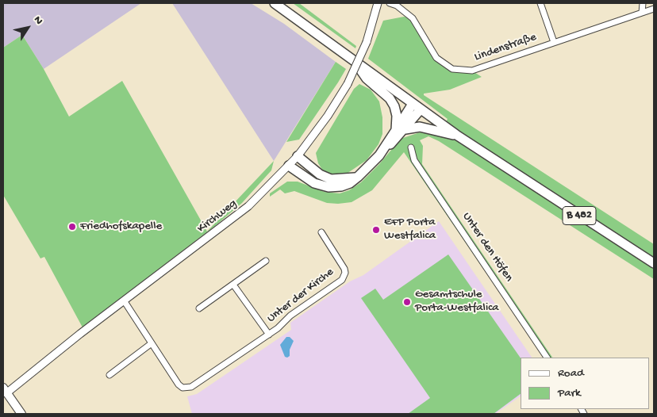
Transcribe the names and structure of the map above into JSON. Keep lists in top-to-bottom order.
{
  "streets": {
    "main road": ["B 482"],
    "street": [
      "Lindenstraße",
      "Kirchweg",
      "Unter den Höfen",
      "Unter der Kirche"
    ]
  },
  "crossings": [
    ["Kirchweg", "Unter der Kirche"]
  ],
  "places": ["Friedhofskapelle", "EFP Porta Westfalica", "Gesamtschule Porta-Westfalica"],
  "legend": ["Road", "Park"],
  "north": "top right"
}
